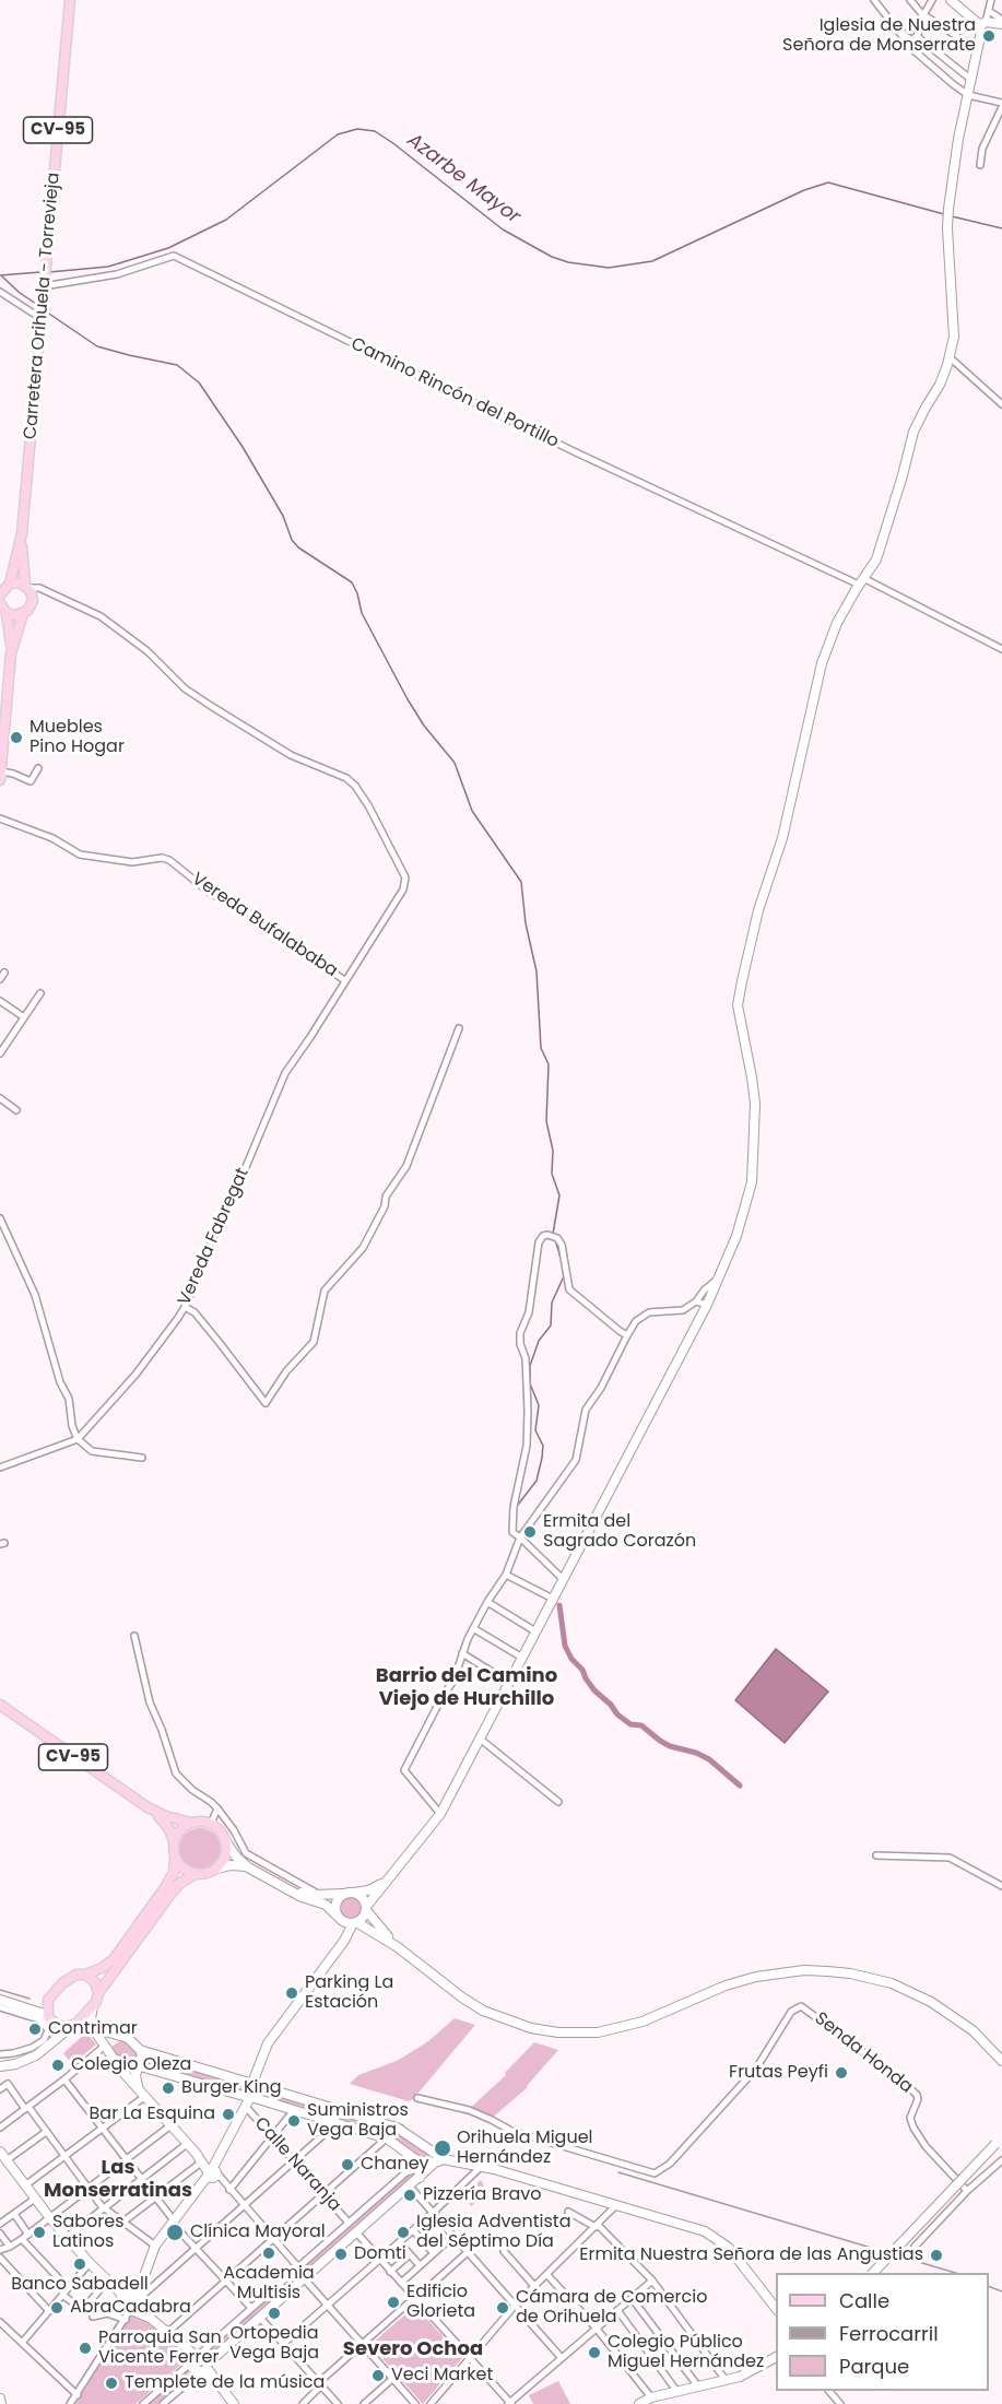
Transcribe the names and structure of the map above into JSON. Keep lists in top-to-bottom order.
{
  "streets": {
    "main road": ["CV-95", "Carretera Orihuela - Torrevieja"],
    "street": [
      "Camino Rincón del Portillo",
      "Vereda Bufalababa",
      "Vereda Fabregat",
      "Senda Honda",
      "Calle Naranja"
    ]
  },
  "crossings": [
    ["CV-95", "Carretera Orihuela - Torrevieja"],
    ["Carretera Orihuela - Torrevieja", "Camino Rincón del Portillo"],
    ["Carretera Orihuela - Torrevieja", "Vereda Fabregat"],
    ["Vereda Bufalababa", "Vereda Fabregat"]
  ],
  "districts": ["Barrio del Camino Viejo de Hurchillo", "Las Monserratinas", "Severo Ochoa"],
  "water": ["Azarbe Mayor"],
  "places": [
    "Iglesia de Nuestra Señora de Monserrate",
    "Muebles Pino Hogar",
    "Ermita del Sagrado Corazón",
    "Parking La Estación",
    "Contrimar",
    "Colegio Oleza",
    "Frutas Peyfi",
    "Burger King",
    "Bar La Esquina",
    "Suministros Vega Baja",
    "Orihuela Miguel Hernández",
    "Chaney",
    "Pizzería Bravo",
    "Sabores Latinos",
    "Clínica Mayoral",
    "Iglesia Adventista del Séptimo Día",
    "Academia Multisis",
    "Domti",
    "Ermita Nuestra Señora de las Angustias",
    "Banco Sabadell",
    "Edificio Glorieta",
    "AbraCadabra",
    "Cámara de Comercio de Orihuela",
    "Ortopedia Vega Baja",
    "Parroquia San Vicente Ferrer",
    "Colegio Público Miguel Hernández",
    "Veci Market",
    "Templete de la música"
  ],
  "legend": ["Calle", "Ferrocarril", "Parque"]
}
